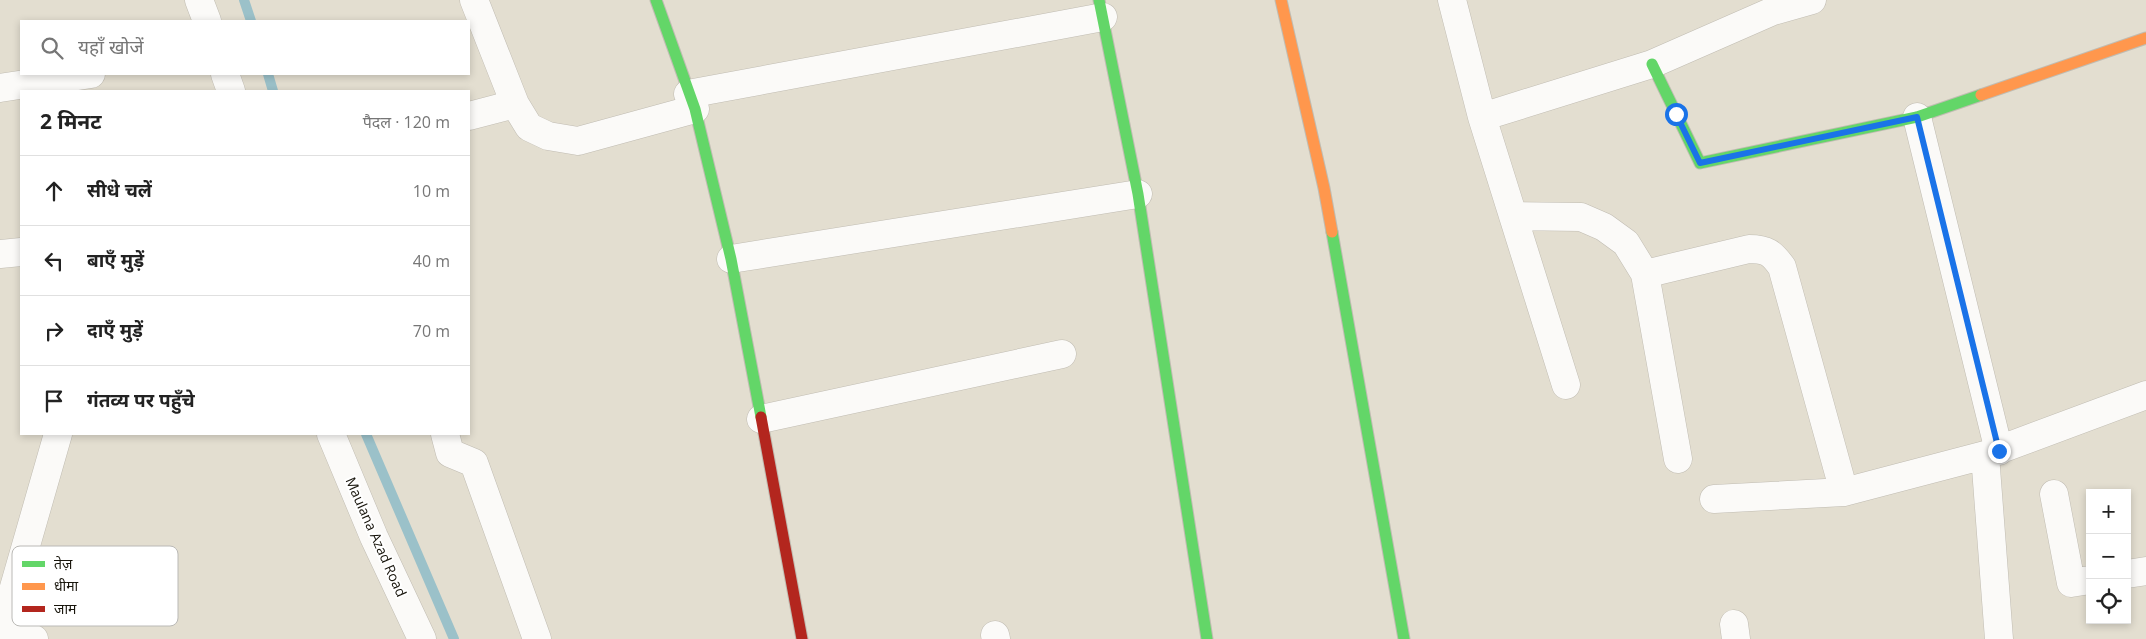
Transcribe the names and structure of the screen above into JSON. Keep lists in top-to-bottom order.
{
  "streets": {
    "street": ["Maulana Azad Road"]
  },
  "legend": ["तेज़", "धीमा", "जाम"],
  "page": {
    "search": "यहाँ खोजें",
    "heading": ["2 मिनट", "पैदल · 120 m"],
    "list": [
      ["सीधे चलें", "10 m"],
      ["बाएँ मुड़ें", "40 m"],
      ["दाएँ मुड़ें", "70 m"],
      "गंतव्य पर पहुँचे"
    ],
    "map_buttons": ["+", "−"]
  }
}
